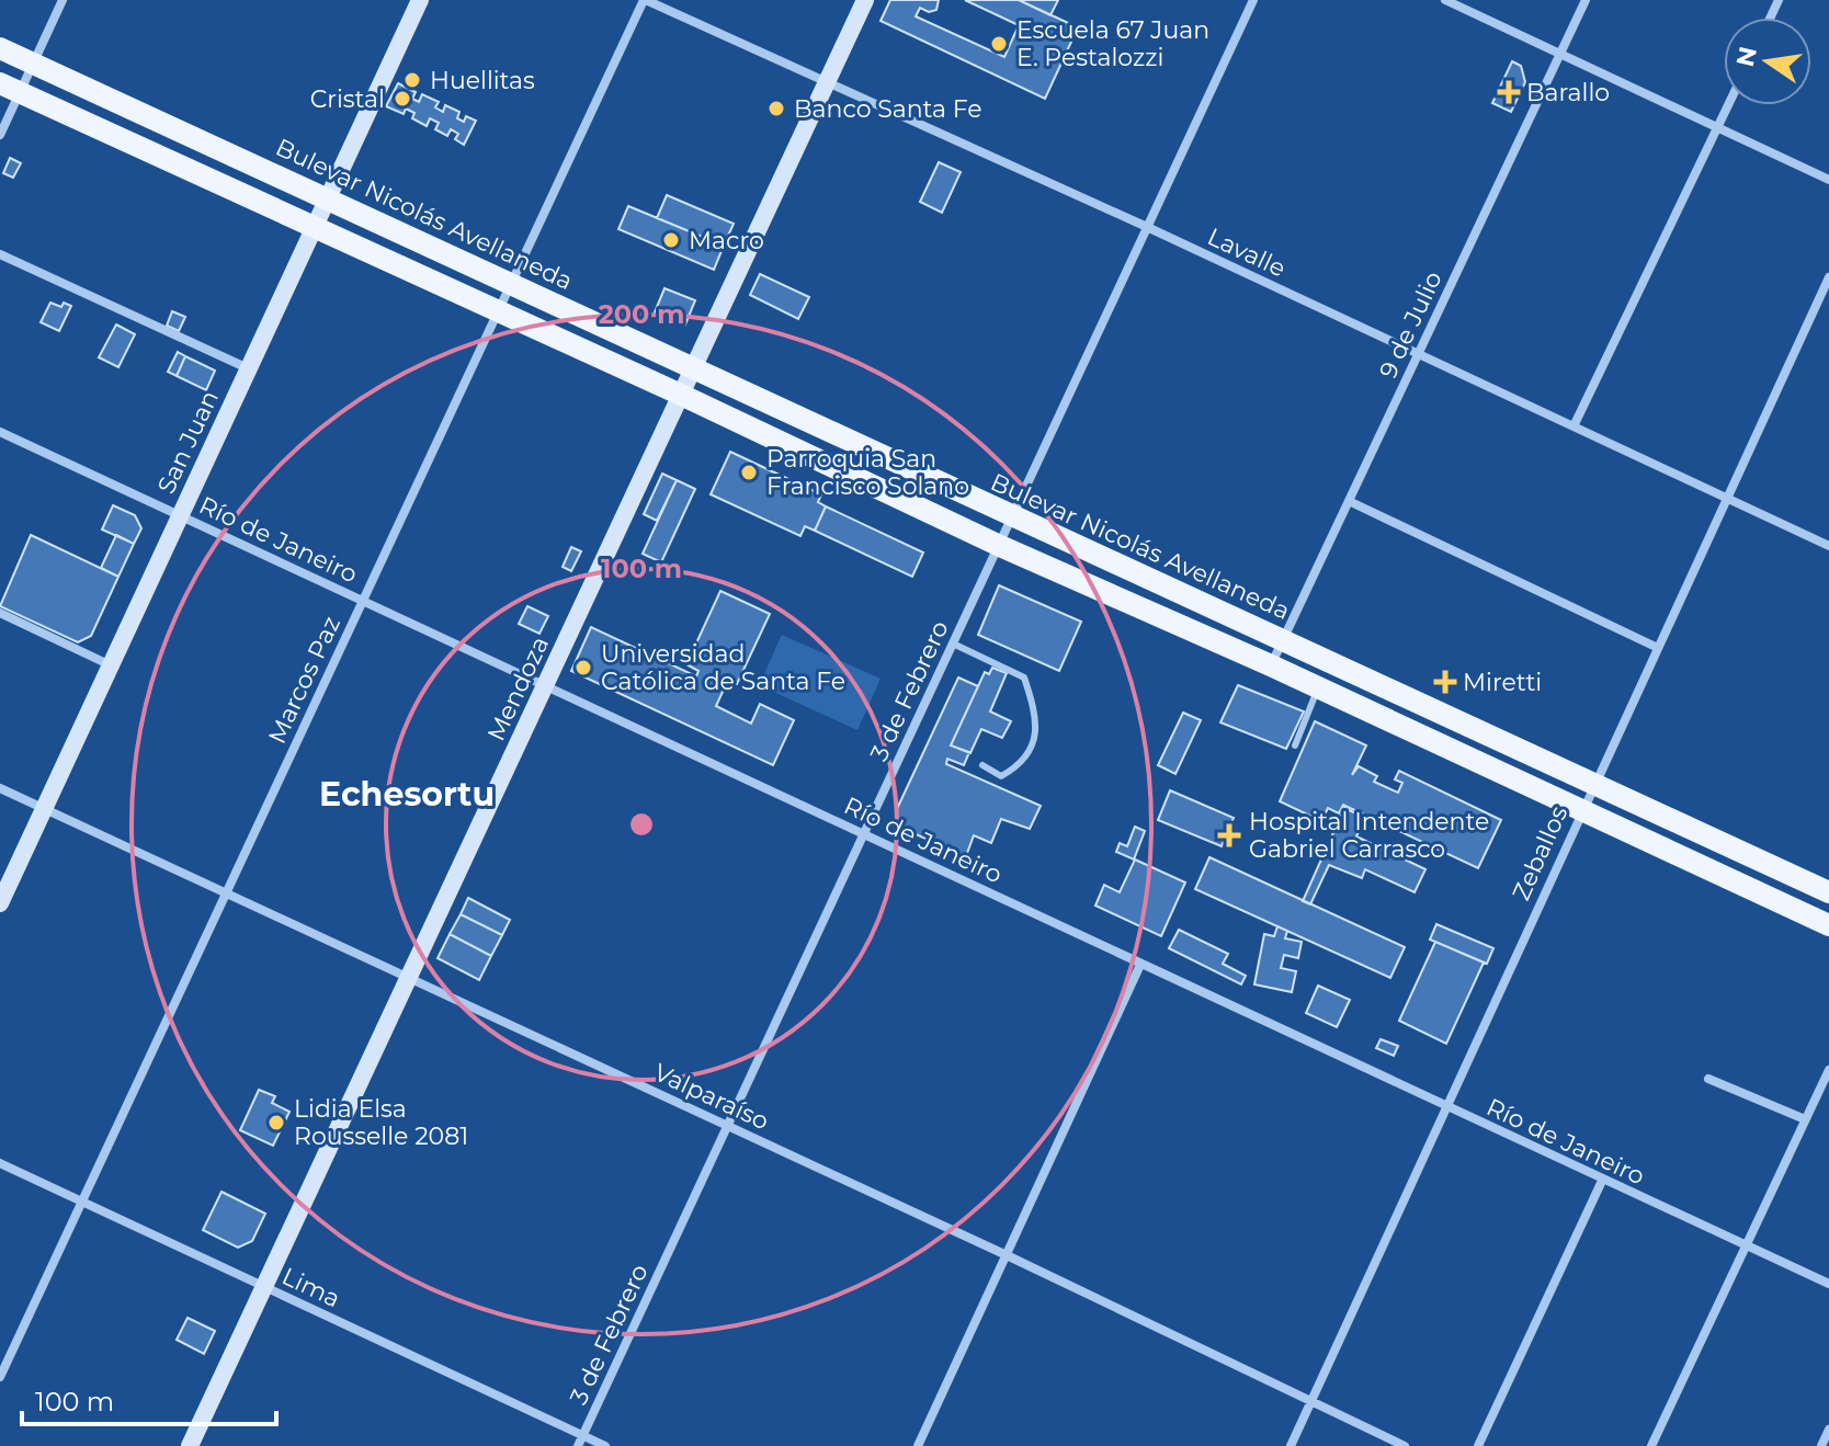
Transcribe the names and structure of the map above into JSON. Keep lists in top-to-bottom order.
{
  "streets": {
    "main road": ["Bulevar Nicolás Avellaneda", "San Juan", "Mendoza"],
    "street": [
      "Lavalle",
      "9 de Julio",
      "Río de Janeiro",
      "Marcos Paz",
      "3 de Febrero",
      "Zeballos",
      "Valparaíso",
      "Lima"
    ]
  },
  "crossings": [
    ["Bulevar Nicolás Avellaneda", "9 de Julio"],
    ["Bulevar Nicolás Avellaneda", "San Juan"],
    ["Bulevar Nicolás Avellaneda", "Marcos Paz"],
    ["Bulevar Nicolás Avellaneda", "Mendoza"],
    ["Bulevar Nicolás Avellaneda", "3 de Febrero"],
    ["Bulevar Nicolás Avellaneda", "Zeballos"],
    ["Lavalle", "9 de Julio"],
    ["Lavalle", "Marcos Paz"],
    ["Lavalle", "Mendoza"],
    ["Lavalle", "3 de Febrero"],
    ["Lavalle", "Zeballos"],
    ["San Juan", "Río de Janeiro"],
    ["San Juan", "Valparaíso"],
    ["Río de Janeiro", "Marcos Paz"],
    ["Río de Janeiro", "Mendoza"],
    ["Río de Janeiro", "3 de Febrero"],
    ["Río de Janeiro", "Zeballos"],
    ["Marcos Paz", "Valparaíso"],
    ["Marcos Paz", "Lima"],
    ["Mendoza", "Valparaíso"],
    ["Mendoza", "Lima"],
    ["3 de Febrero", "Valparaíso"],
    ["3 de Febrero", "Lima"],
    ["Zeballos", "Valparaíso"]
  ],
  "districts": ["Echesortu"],
  "places": {
    "other": [
      "Escuela 67 Juan E. Pestalozzi",
      "Huellitas",
      "Cristal",
      "Banco Santa Fe",
      "Macro",
      "Parroquia San Francisco Solano",
      "Universidad Católica de Santa Fe",
      "Lidia Elsa Rousselle 2081"
    ],
    "health": ["Barallo", "Miretti", "Hospital Intendente Gabriel Carrasco"]
  },
  "scale_bar": "100 m",
  "north": "left",
  "rings": ["200 m", "100 m"]
}
